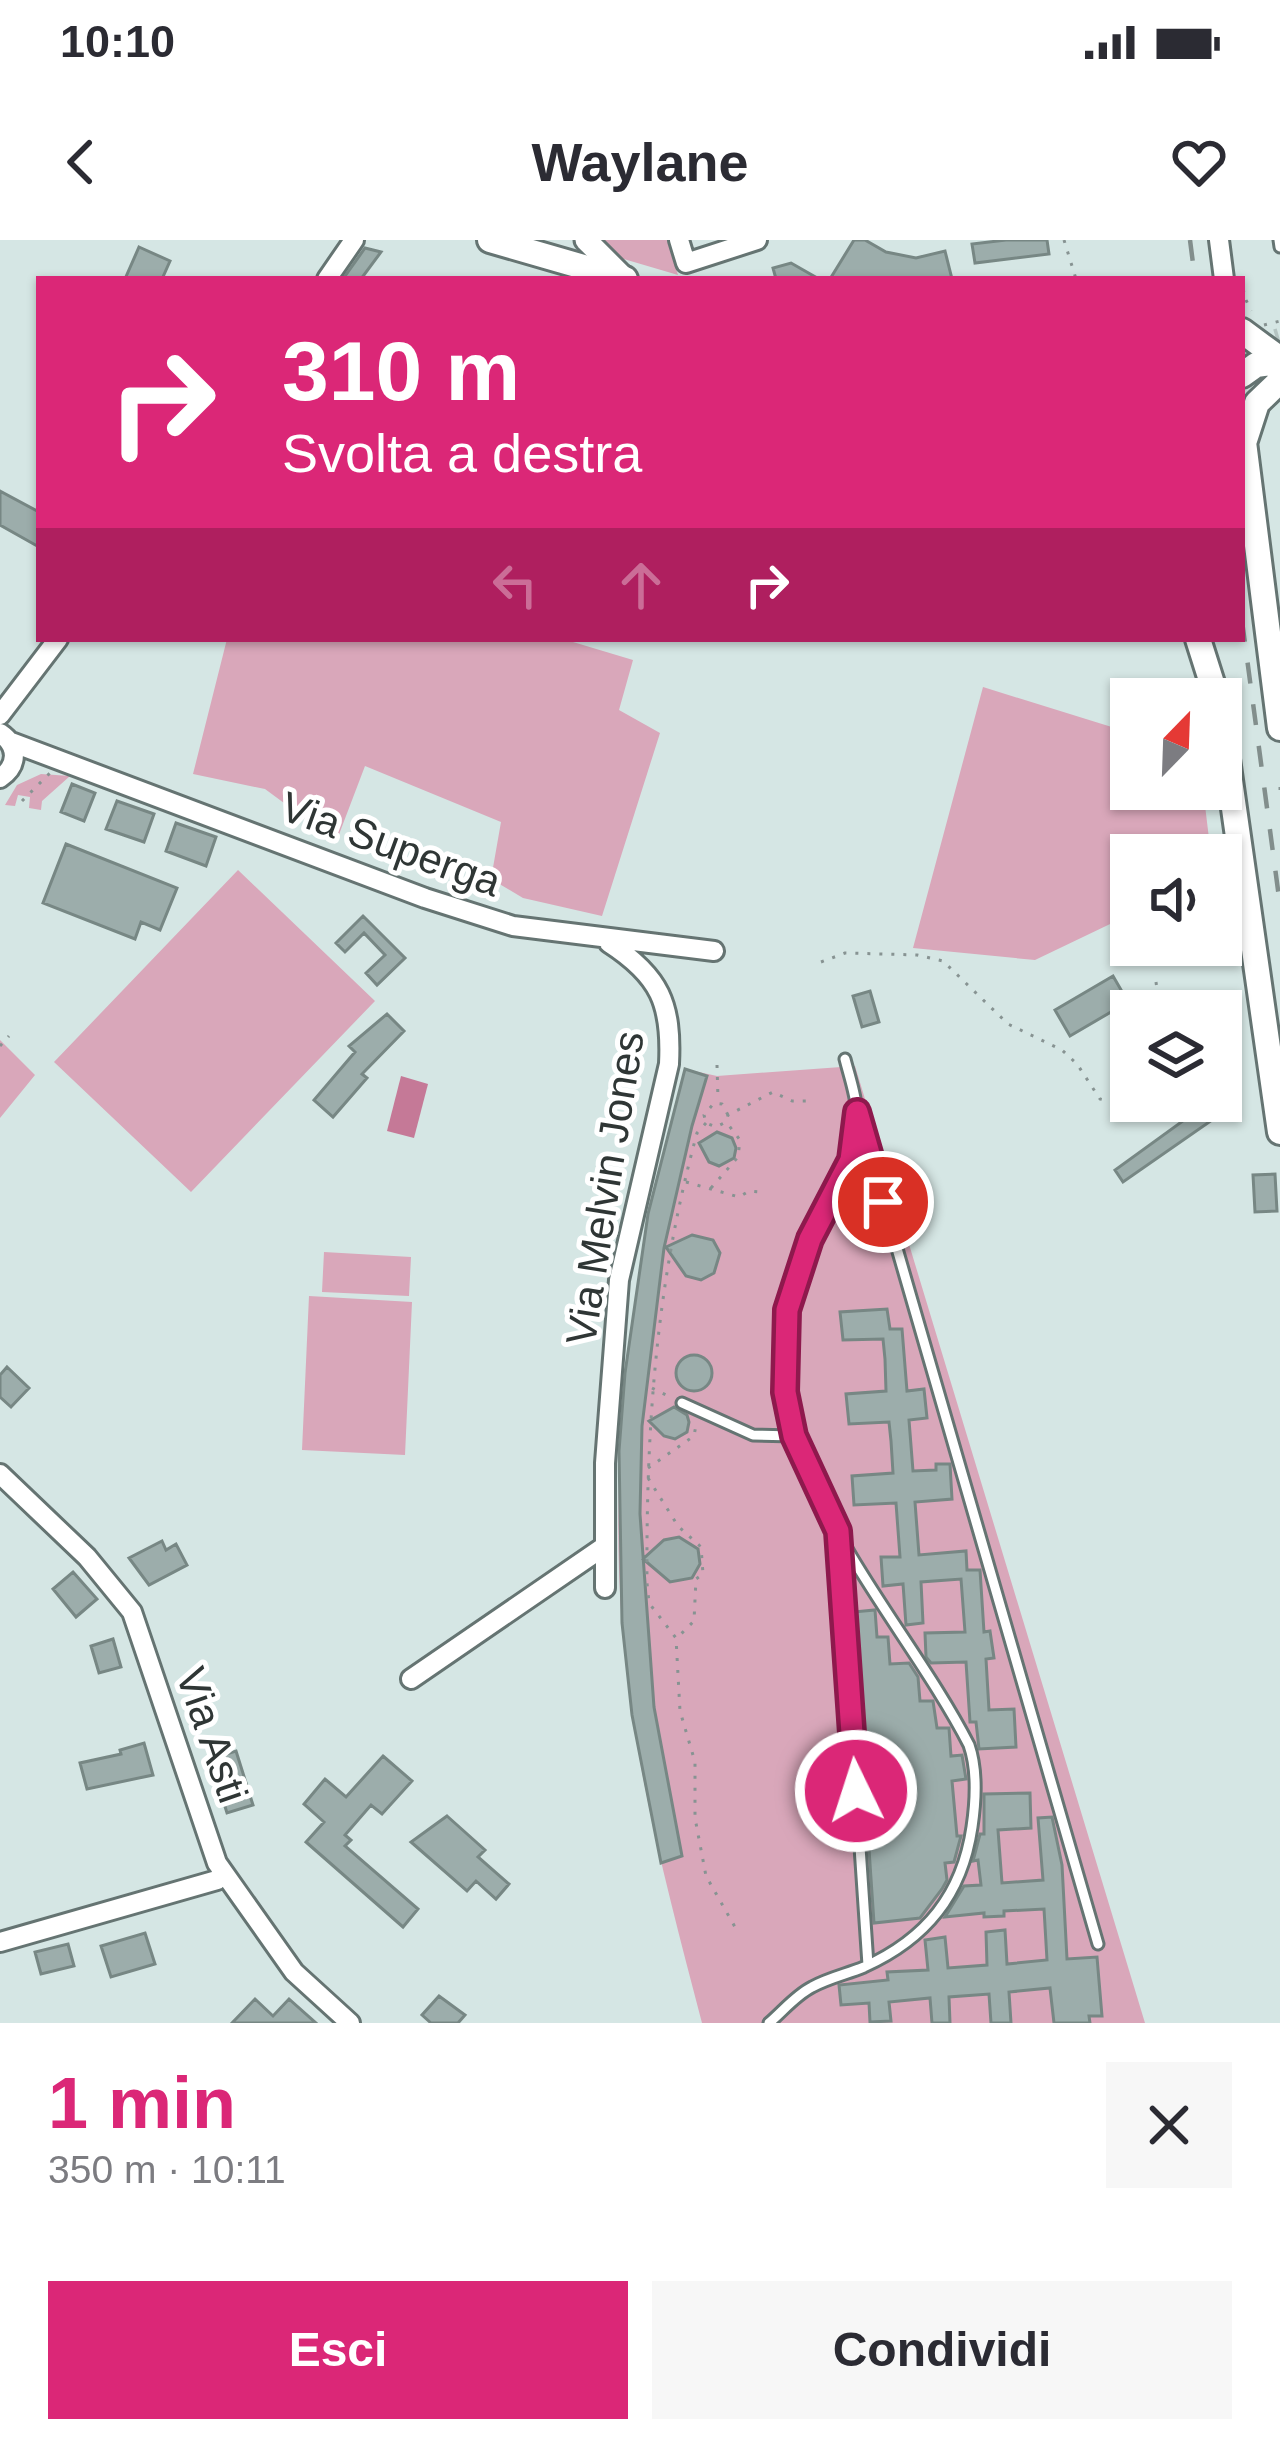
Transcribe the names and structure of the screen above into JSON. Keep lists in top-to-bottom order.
{
  "streets": {
    "street": ["Via Superga", "Via Melvin Jones", "Via Asti"]
  },
  "crossings": [
    ["Via Superga", "Via Melvin Jones"]
  ],
  "north": "top right",
  "page": {
    "status": "10:10",
    "header": "Waylane",
    "turn": ["310 m", "Svolta a destra"],
    "heading": ["1 min", "350 m · 10:11"],
    "buttons": ["Esci", "Condividi"]
  }
}
